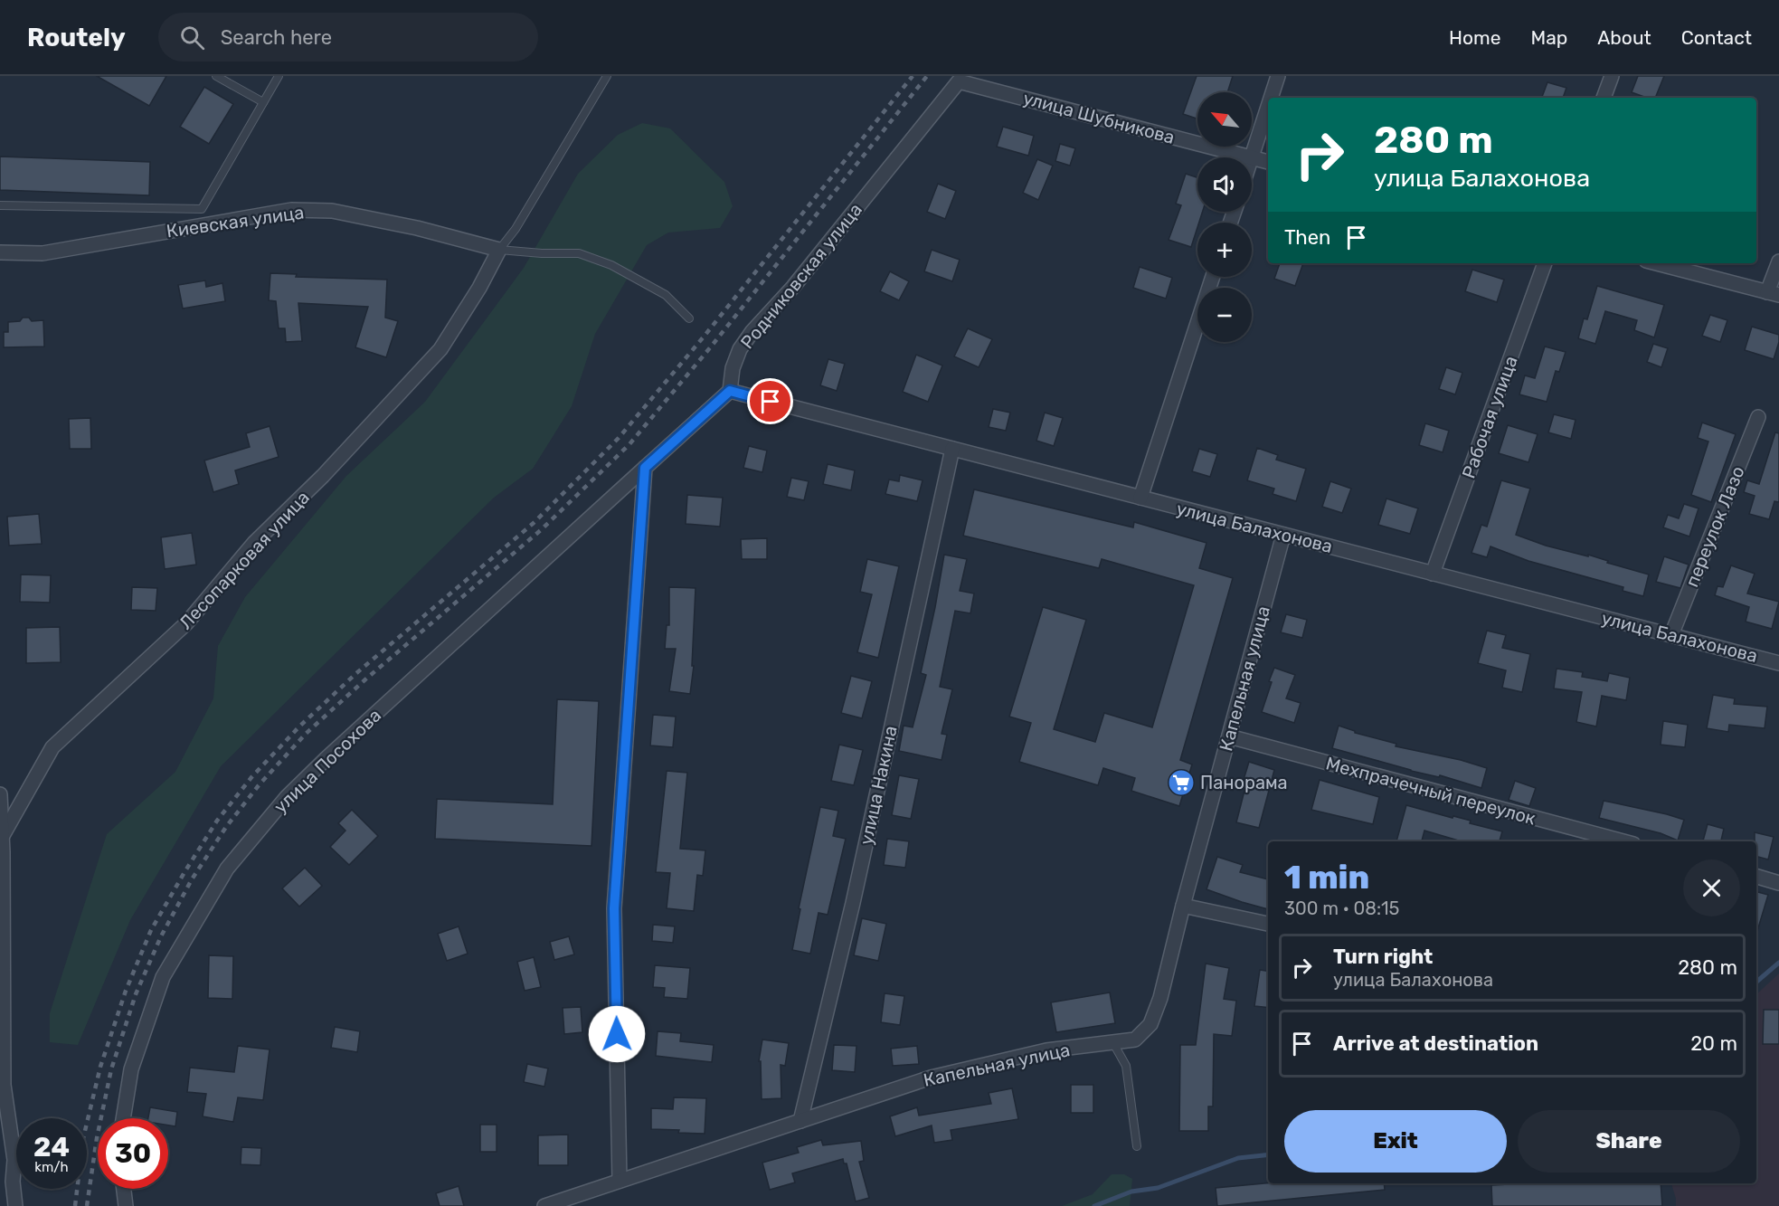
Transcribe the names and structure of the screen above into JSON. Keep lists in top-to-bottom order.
{
  "streets": {
    "street": [
      "улица Шубникова",
      "Киевская улица",
      "Родниковская улица",
      "Рабочая улица",
      "переулок Лазо",
      "улица Балахонова",
      "Лесопарковая улица",
      "Капельная улица",
      "улица Посохова",
      "улица Накина",
      "Мехпрачечный переулок"
    ]
  },
  "crossings": [
    ["улица Шубникова", "Родниковская улица"],
    ["Киевская улица", "Лесопарковая улица"],
    ["Родниковская улица", "улица Балахонова"],
    ["Рабочая улица", "улица Балахонова"],
    ["переулок Лазо", "улица Балахонова"],
    ["улица Балахонова", "Капельная улица"],
    ["улица Балахонова", "улица Накина"],
    ["Капельная улица", "улица Накина"],
    ["Капельная улица", "Мехпрачечный переулок"]
  ],
  "places": {
    "supermarket": ["Панорама"]
  },
  "north": "top left",
  "page": {
    "header": "Routely",
    "search": "Search here",
    "nav": [
      "Home",
      "Map",
      "About",
      "Contact"
    ],
    "map_buttons": ["+", "−"],
    "turn": ["280 m", "улица Балахонова"],
    "then": "Then",
    "heading": ["1 min", "300 m · 08:15"],
    "list": [
      {
        "name": "Turn right",
        "note": "улица Балахонова",
        "value": "280 m"
      },
      {
        "name": "Arrive at destination",
        "value": "20 m"
      }
    ],
    "buttons": ["Exit", "Share"],
    "speed": "24 km/h",
    "limit": "30"
  }
}
